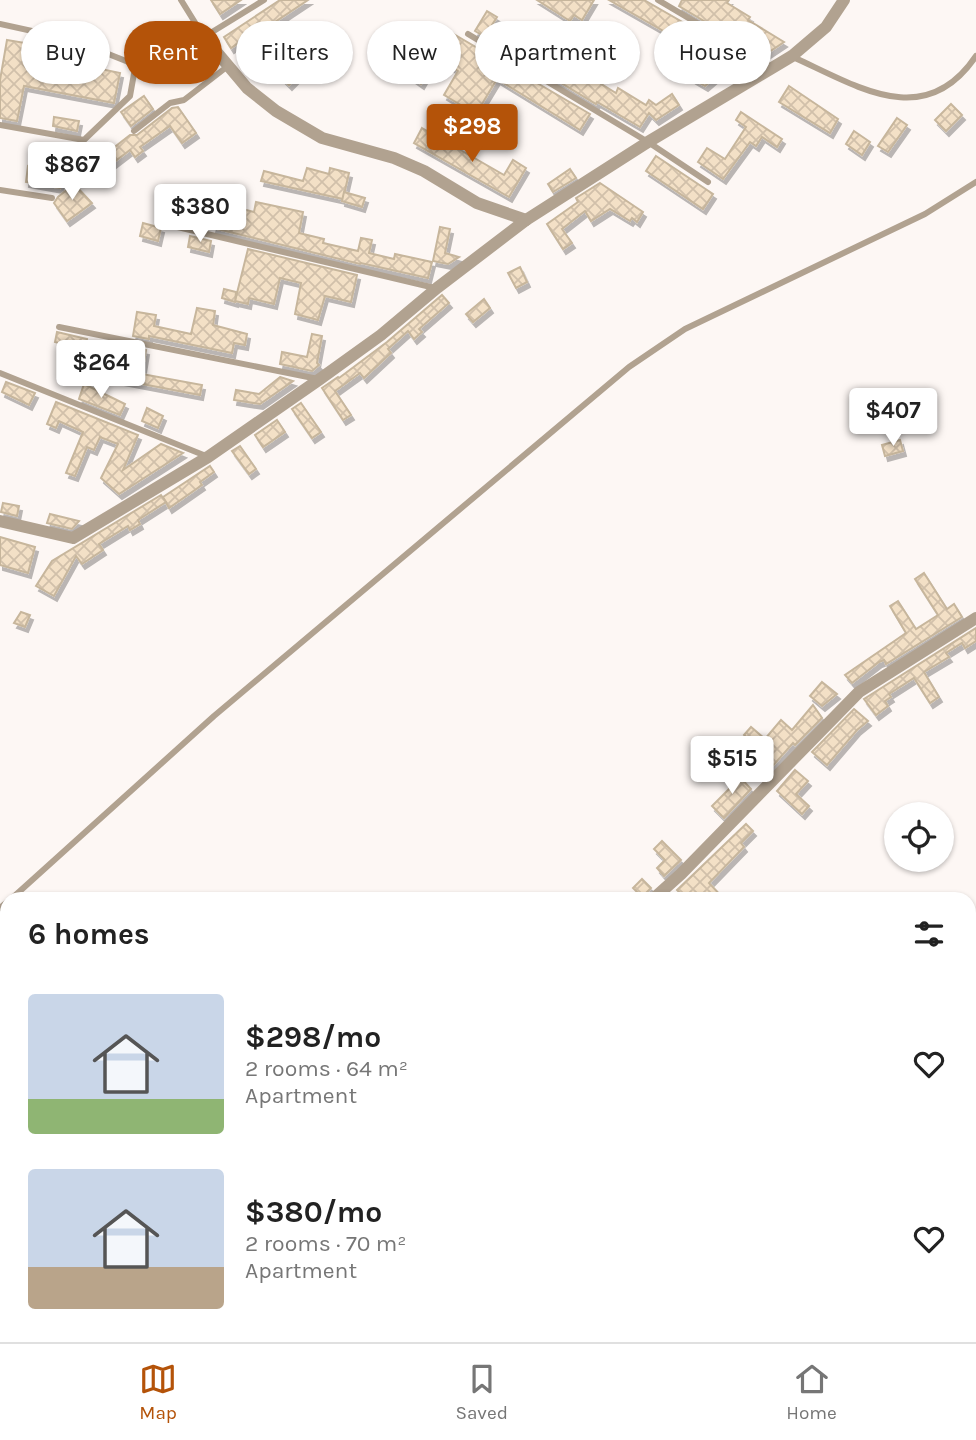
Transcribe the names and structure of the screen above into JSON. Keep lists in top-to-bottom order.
{
  "page": {
    "chip": [
      "Buy",
      "Rent",
      "Filters",
      "New",
      "Apartment",
      "House"
    ],
    "price": [
      "$298",
      "$867",
      "$380",
      "$264",
      "$407",
      "$515"
    ],
    "heading": "6 homes",
    "list": [
      {
        "name": "$298/mo",
        "note": "2 rooms · 64 m² · Apartment"
      },
      {
        "name": "$380/mo",
        "note": "2 rooms · 70 m² · Apartment"
      }
    ],
    "tabs": ["Map", "Saved", "Home"]
  }
}
